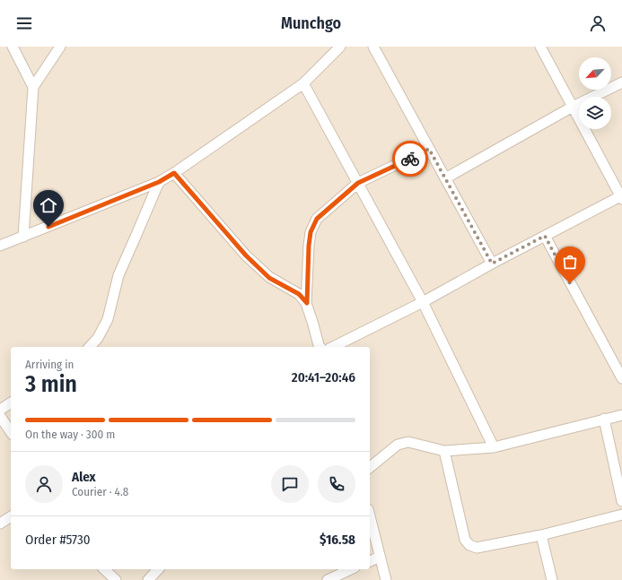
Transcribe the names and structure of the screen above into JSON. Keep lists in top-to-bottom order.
{
  "north": "bottom left",
  "page": {
    "header": "Munchgo",
    "heading": ["3 min", "Arriving in", "20:41–20:46"],
    "panel": [
      "Alex",
      "Courier · 4.8",
      "Order #5730",
      "$16.58"
    ],
    "bar": "On the way · 300 m"
  }
}
